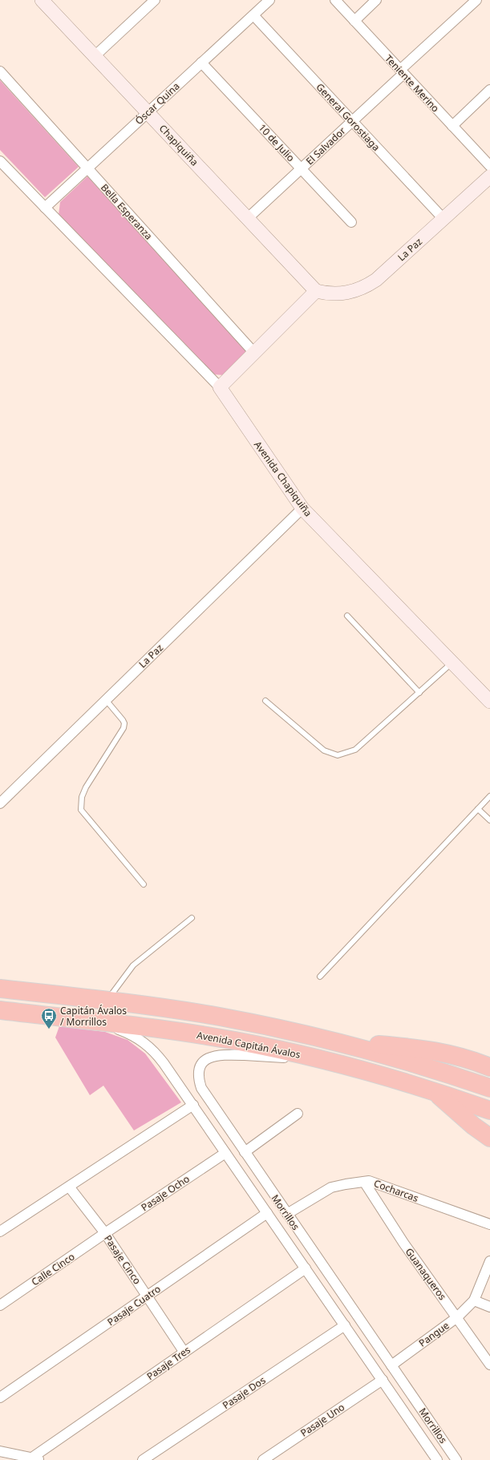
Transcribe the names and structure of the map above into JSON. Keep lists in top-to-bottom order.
{
  "streets": {
    "highway": ["Avenida Capitán Ávalos"],
    "street": [
      "Teniente Merino",
      "Óscar Quina",
      "General Gorostiaga",
      "10 de Julio",
      "Chapiquiña",
      "El Salvador",
      "Bella Esperanza",
      "La Paz",
      "Avenida Chapiquiña",
      "Cocharcas",
      "Pasaje Ocho",
      "Morrillos",
      "Pasaje Cinco",
      "Calle Cinco",
      "Guanaqueros",
      "Pasaje Cuatro",
      "Pangue",
      "Pasaje Tres",
      "Pasaje Dos",
      "Pasaje Uno"
    ]
  },
  "crossings": [
    ["Teniente Merino", "El Salvador"],
    ["Óscar Quina", "General Gorostiaga"],
    ["Óscar Quina", "10 de Julio"],
    ["Óscar Quina", "Chapiquiña"],
    ["Óscar Quina", "Bella Esperanza"],
    ["General Gorostiaga", "El Salvador"],
    ["General Gorostiaga", "La Paz"],
    ["10 de Julio", "El Salvador"],
    ["Chapiquiña", "El Salvador"],
    ["Chapiquiña", "La Paz"],
    ["La Paz", "Avenida Chapiquiña"],
    ["Avenida Capitán Ávalos", "Morrillos"],
    ["Cocharcas", "Morrillos"],
    ["Cocharcas", "Guanaqueros"],
    ["Pasaje Ocho", "Morrillos"],
    ["Pasaje Ocho", "Pasaje Cinco"],
    ["Pasaje Ocho", "Calle Cinco"],
    ["Morrillos", "Pasaje Cuatro"],
    ["Morrillos", "Pangue"],
    ["Morrillos", "Pasaje Tres"],
    ["Morrillos", "Pasaje Dos"],
    ["Morrillos", "Pasaje Uno"],
    ["Pasaje Cinco", "Calle Cinco"],
    ["Pasaje Cinco", "Pasaje Cuatro"],
    ["Pasaje Cinco", "Pasaje Tres"],
    ["Guanaqueros", "Pangue"]
  ],
  "places": {
    "bus stop": ["Capitán Ávalos / Morrillos"]
  }
}
